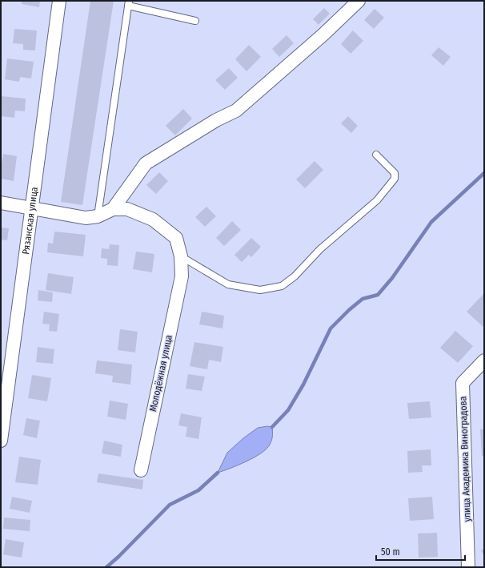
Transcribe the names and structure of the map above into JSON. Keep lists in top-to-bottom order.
{
  "streets": {
    "street": ["Рязанская улица", "Молодёжная улица", "улица Академика Виноградова"]
  },
  "scale_bar": "50 m"
}
